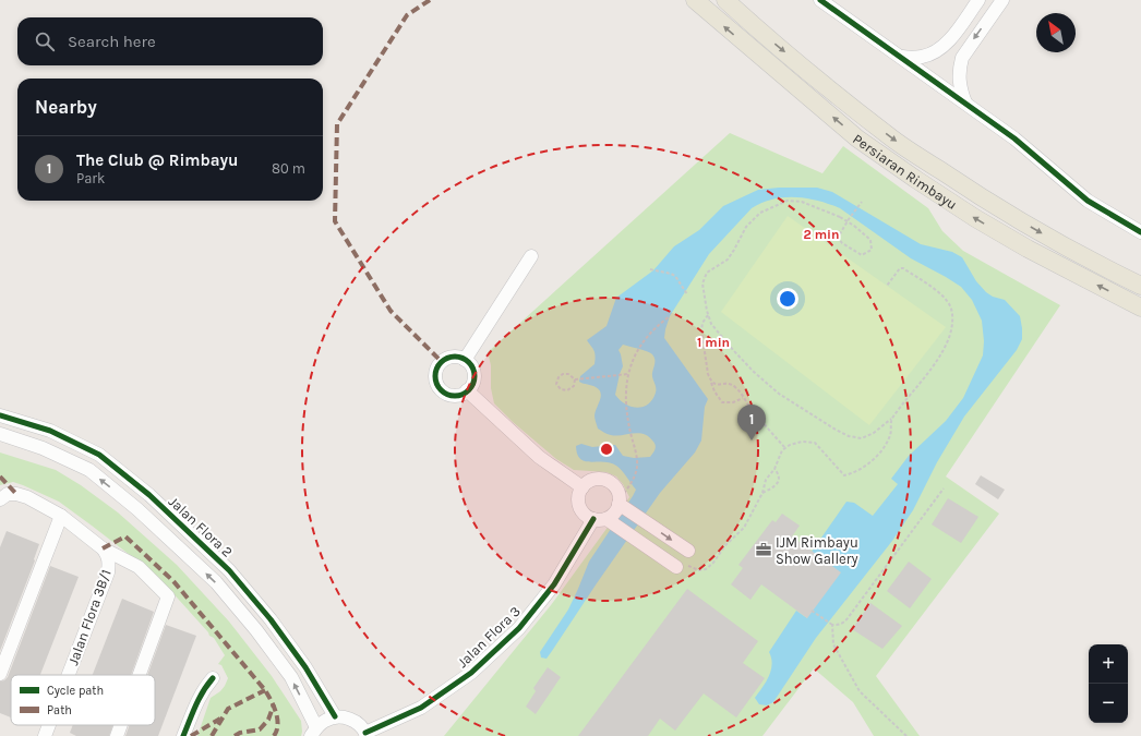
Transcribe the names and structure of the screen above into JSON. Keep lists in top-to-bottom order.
{
  "streets": {
    "main road": ["Persiaran Rimbayu"],
    "street": ["Jalan Flora 2", "Jalan Flora 3B/1", "Jalan Flora 3"]
  },
  "places": {
    "office": ["IJM Rimbayu Show Gallery"]
  },
  "legend": ["Cycle path", "Path"],
  "north": "top left",
  "page": {
    "search": "Search here",
    "heading": "Nearby",
    "list": [
      {
        "mark": "1",
        "name": "The Club @ Rimbayu",
        "note": "Park",
        "value": "80 m"
      }
    ],
    "pins": "1",
    "map_buttons": ["+", "−"]
  },
  "rings": ["2 min", "1 min"]
}
